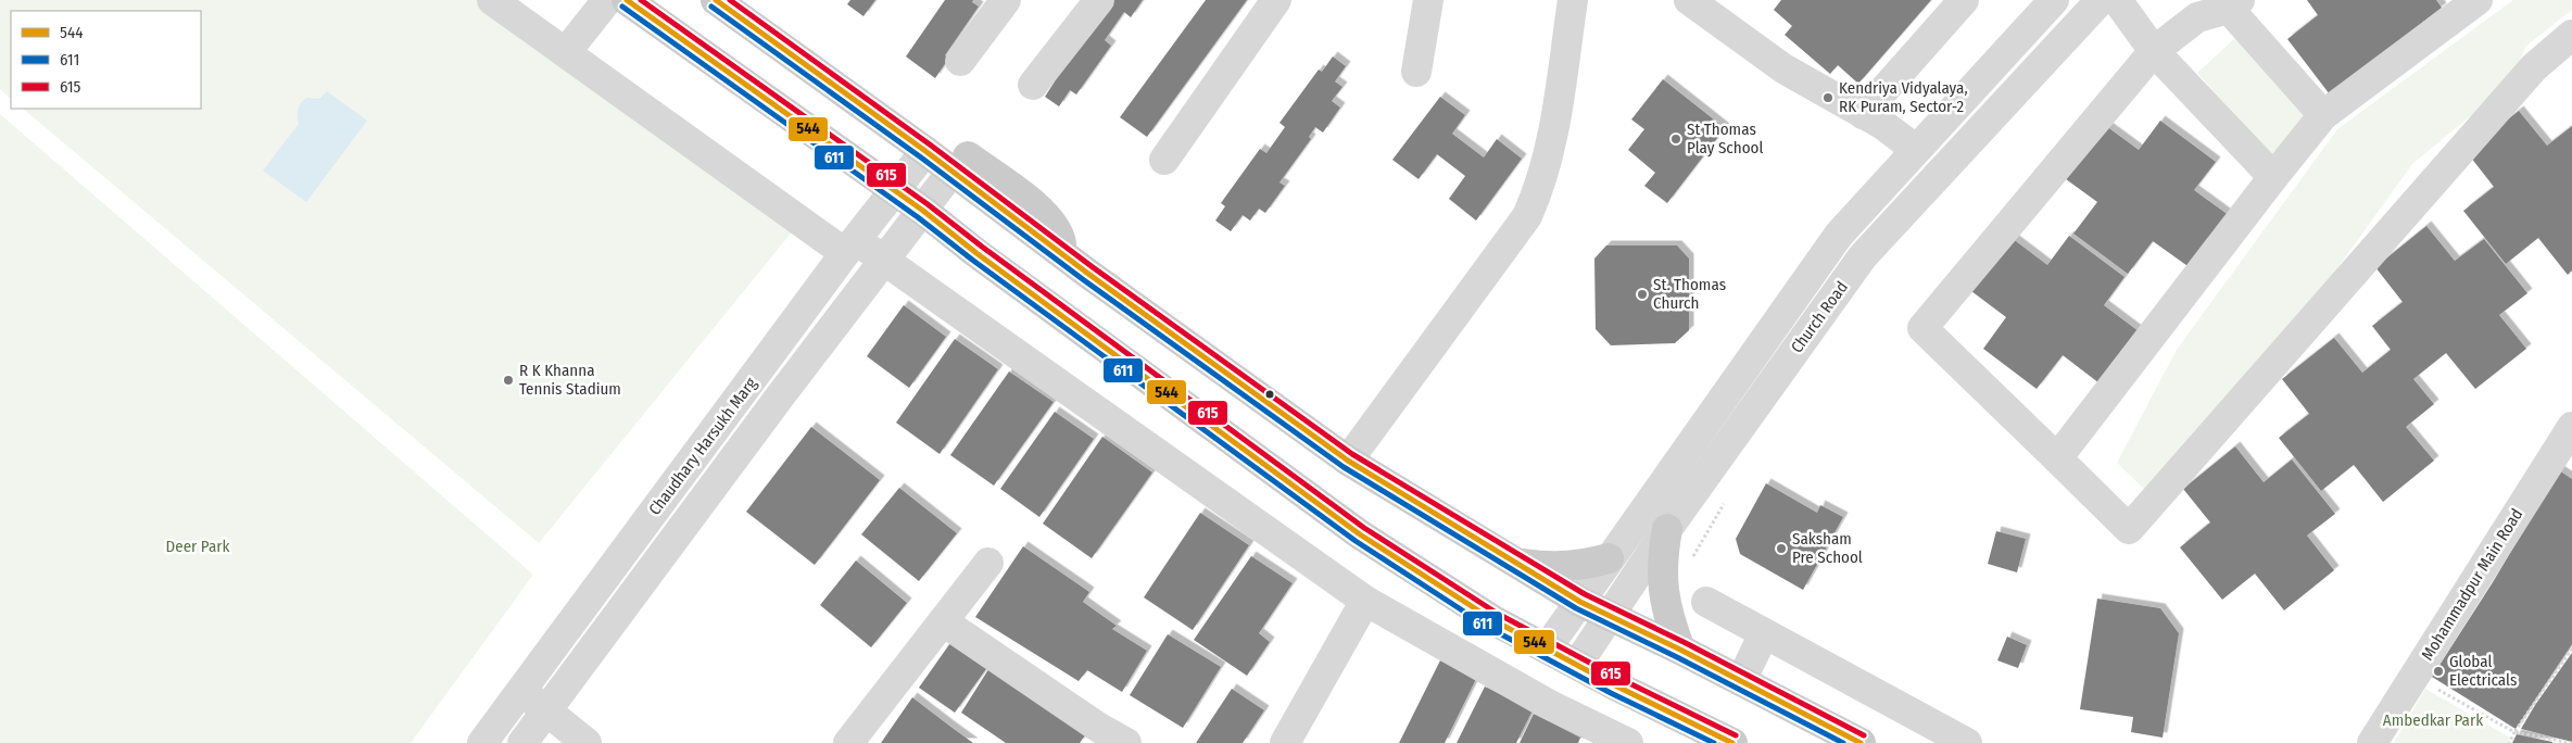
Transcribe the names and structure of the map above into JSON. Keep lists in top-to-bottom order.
{
  "streets": {
    "street": ["Church Road", "Chaudhary Harsukh Marg", "Mohammadpur Main Road"]
  },
  "parks": ["Deer Park", "Ambedkar Park"],
  "places": [
    "Kendriya Vidyalaya, RK Puram, Sector-2",
    "St Thomas Play School",
    "St. Thomas Church",
    "R K Khanna Tennis Stadium",
    "Saksham Pre School",
    "Global Electricals"
  ],
  "lines": ["transit line 544", "transit line 615", "transit line 611"],
  "legend": ["544", "611", "615"]
}
